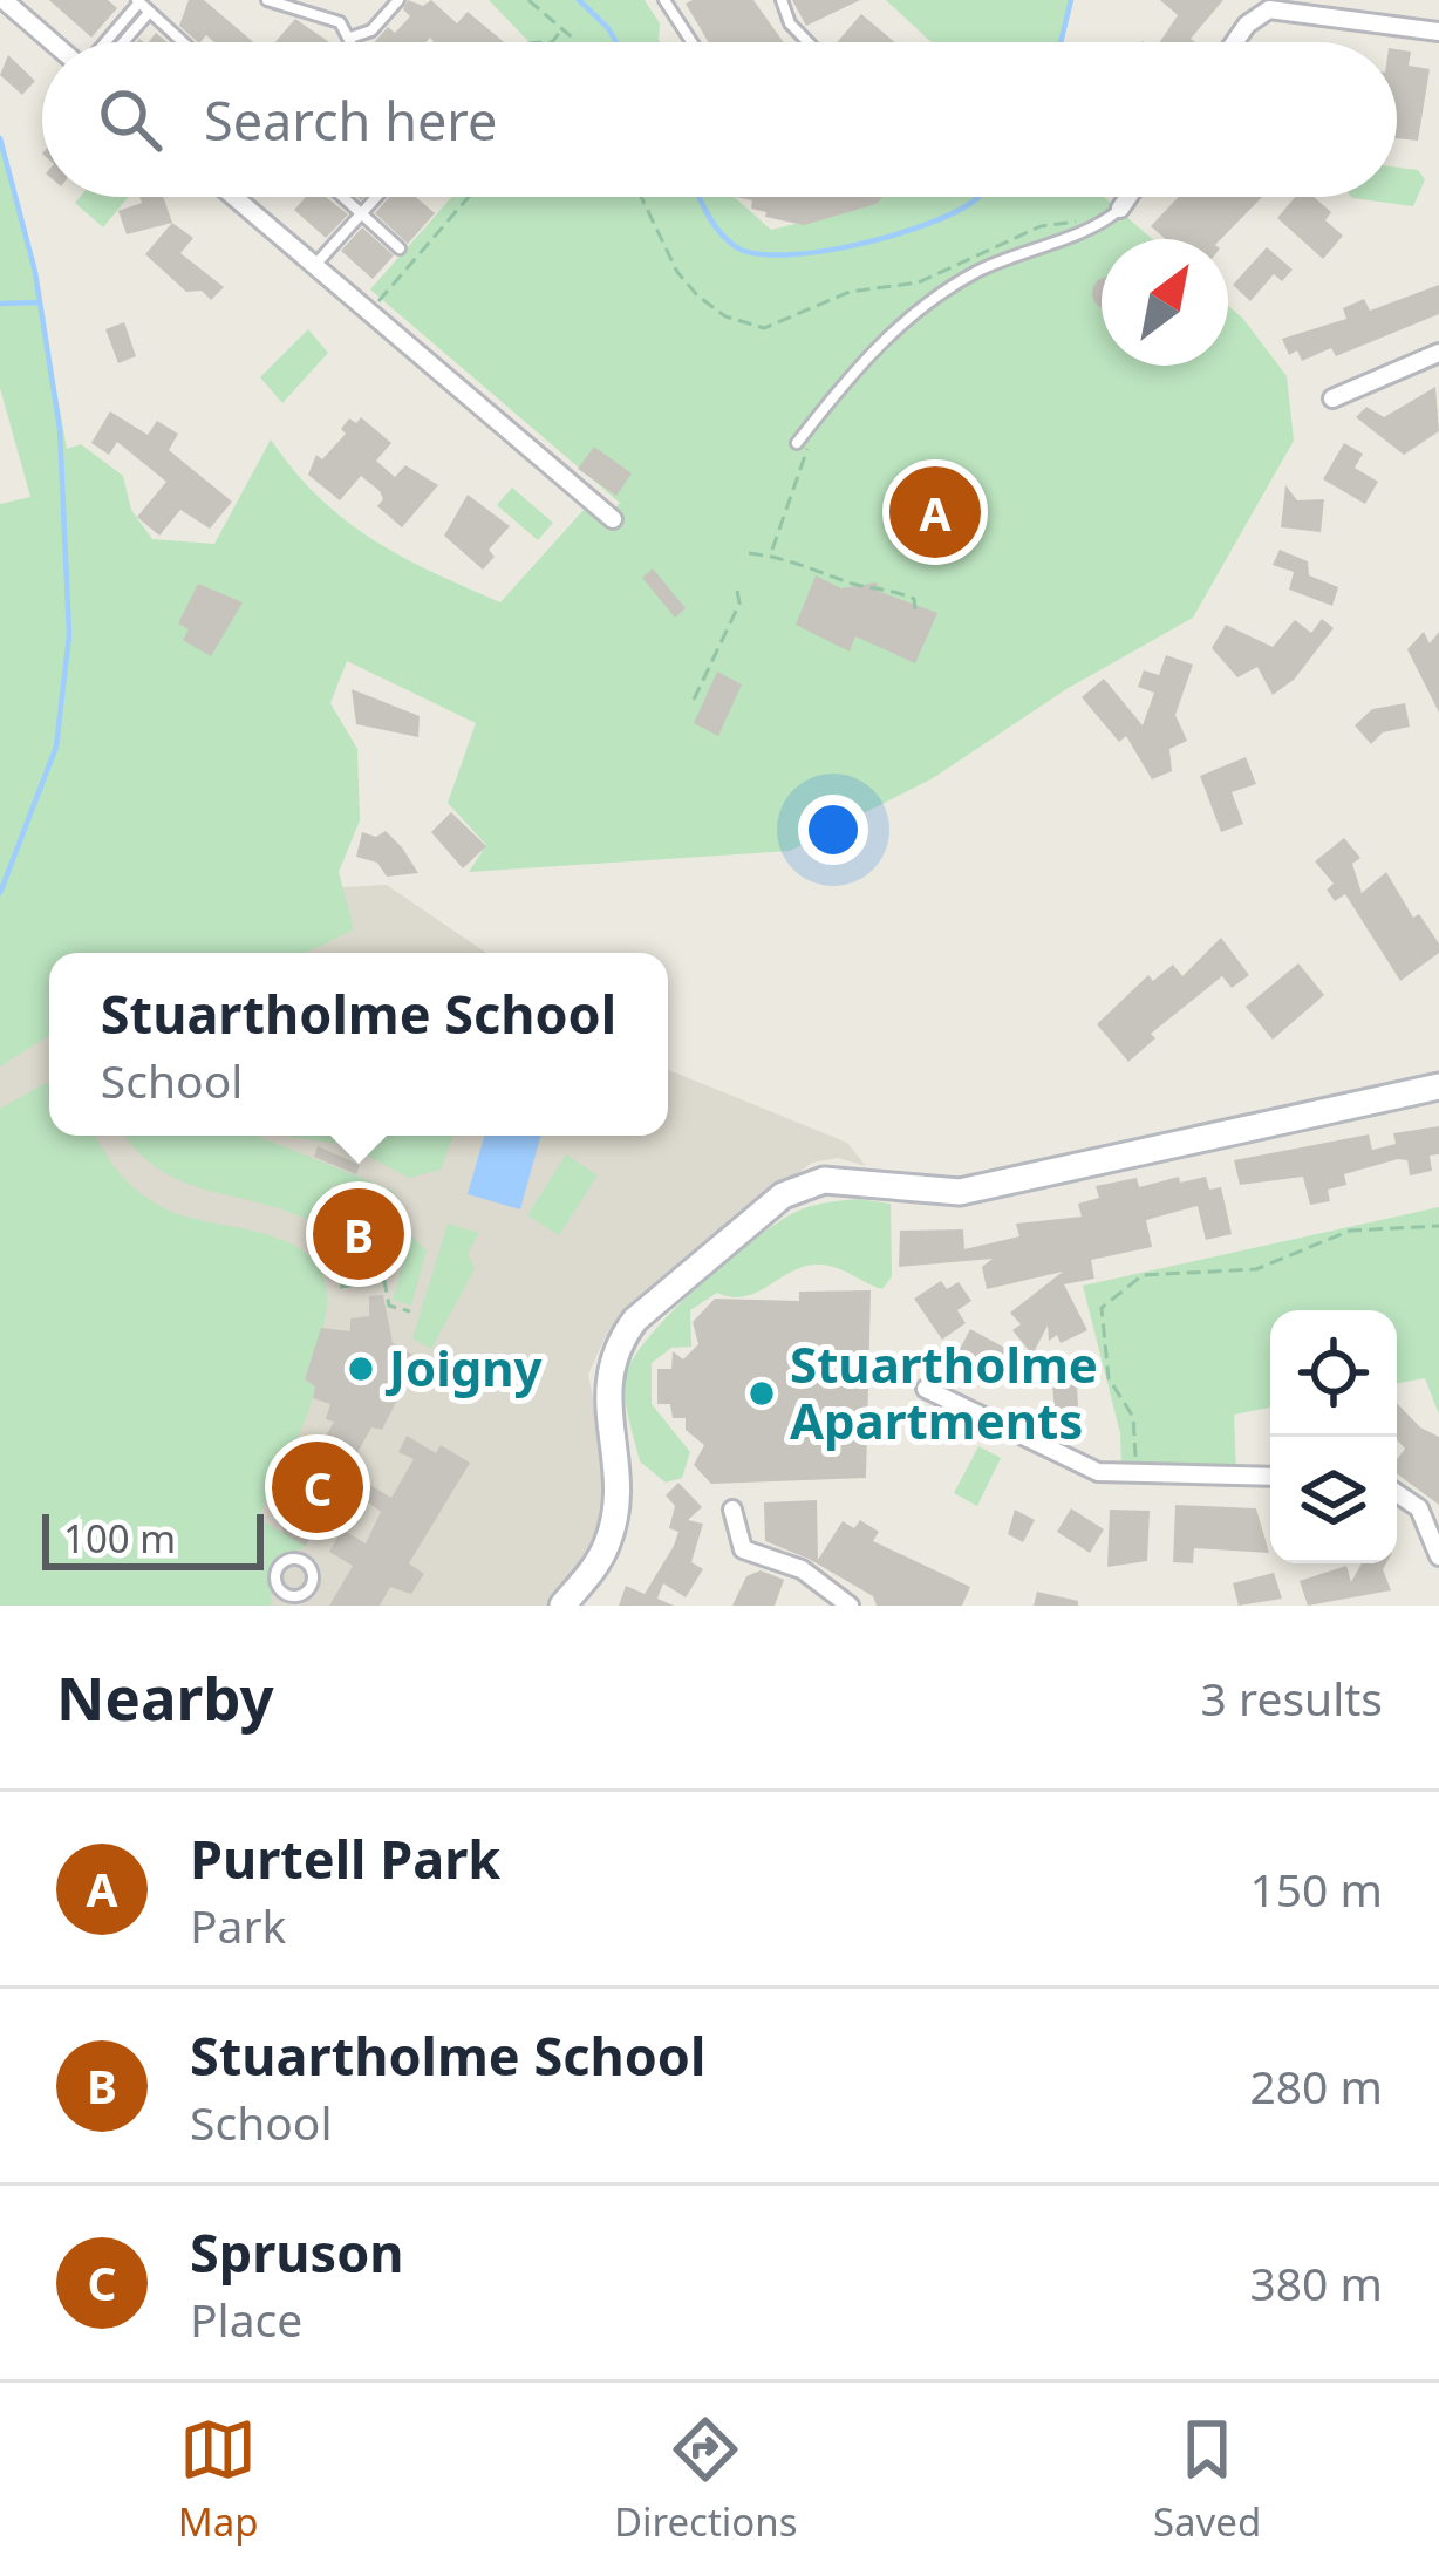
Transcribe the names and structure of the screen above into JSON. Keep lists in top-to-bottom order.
{
  "places": ["Joigny", "Stuartholme Apartments"],
  "scale_bar": "100 m",
  "north": "top right",
  "page": {
    "search": "Search here",
    "pins": ["A", "B", "C"],
    "popup": ["Stuartholme School", "School"],
    "scale": "100 m",
    "heading": ["Nearby", "3 results"],
    "list": [
      {
        "mark": "A",
        "name": "Purtell Park",
        "note": "Park",
        "value": "150 m"
      },
      {
        "mark": "B",
        "name": "Stuartholme School",
        "note": "School",
        "value": "280 m"
      },
      {
        "mark": "C",
        "name": "Spruson",
        "note": "Place",
        "value": "380 m"
      }
    ],
    "nav": ["Map", "Directions", "Saved"]
  }
}
